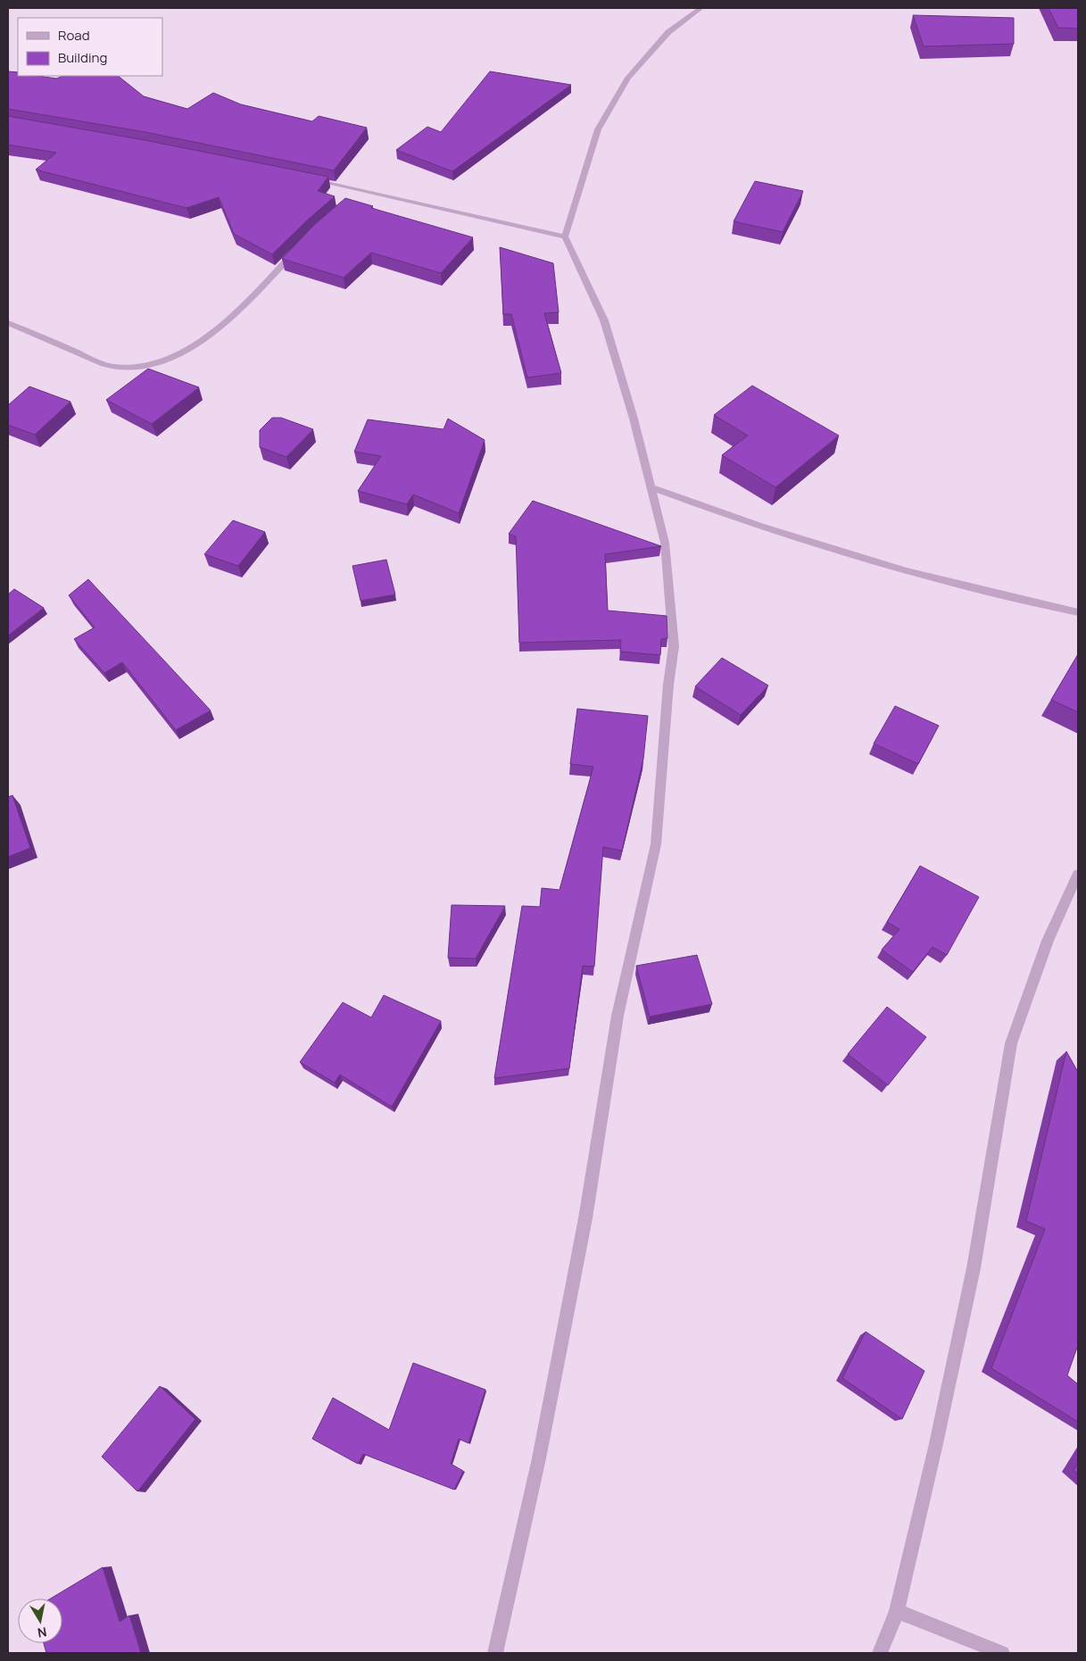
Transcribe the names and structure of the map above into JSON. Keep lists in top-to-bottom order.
{
  "legend": ["Road", "Building"],
  "north": "bottom"
}
